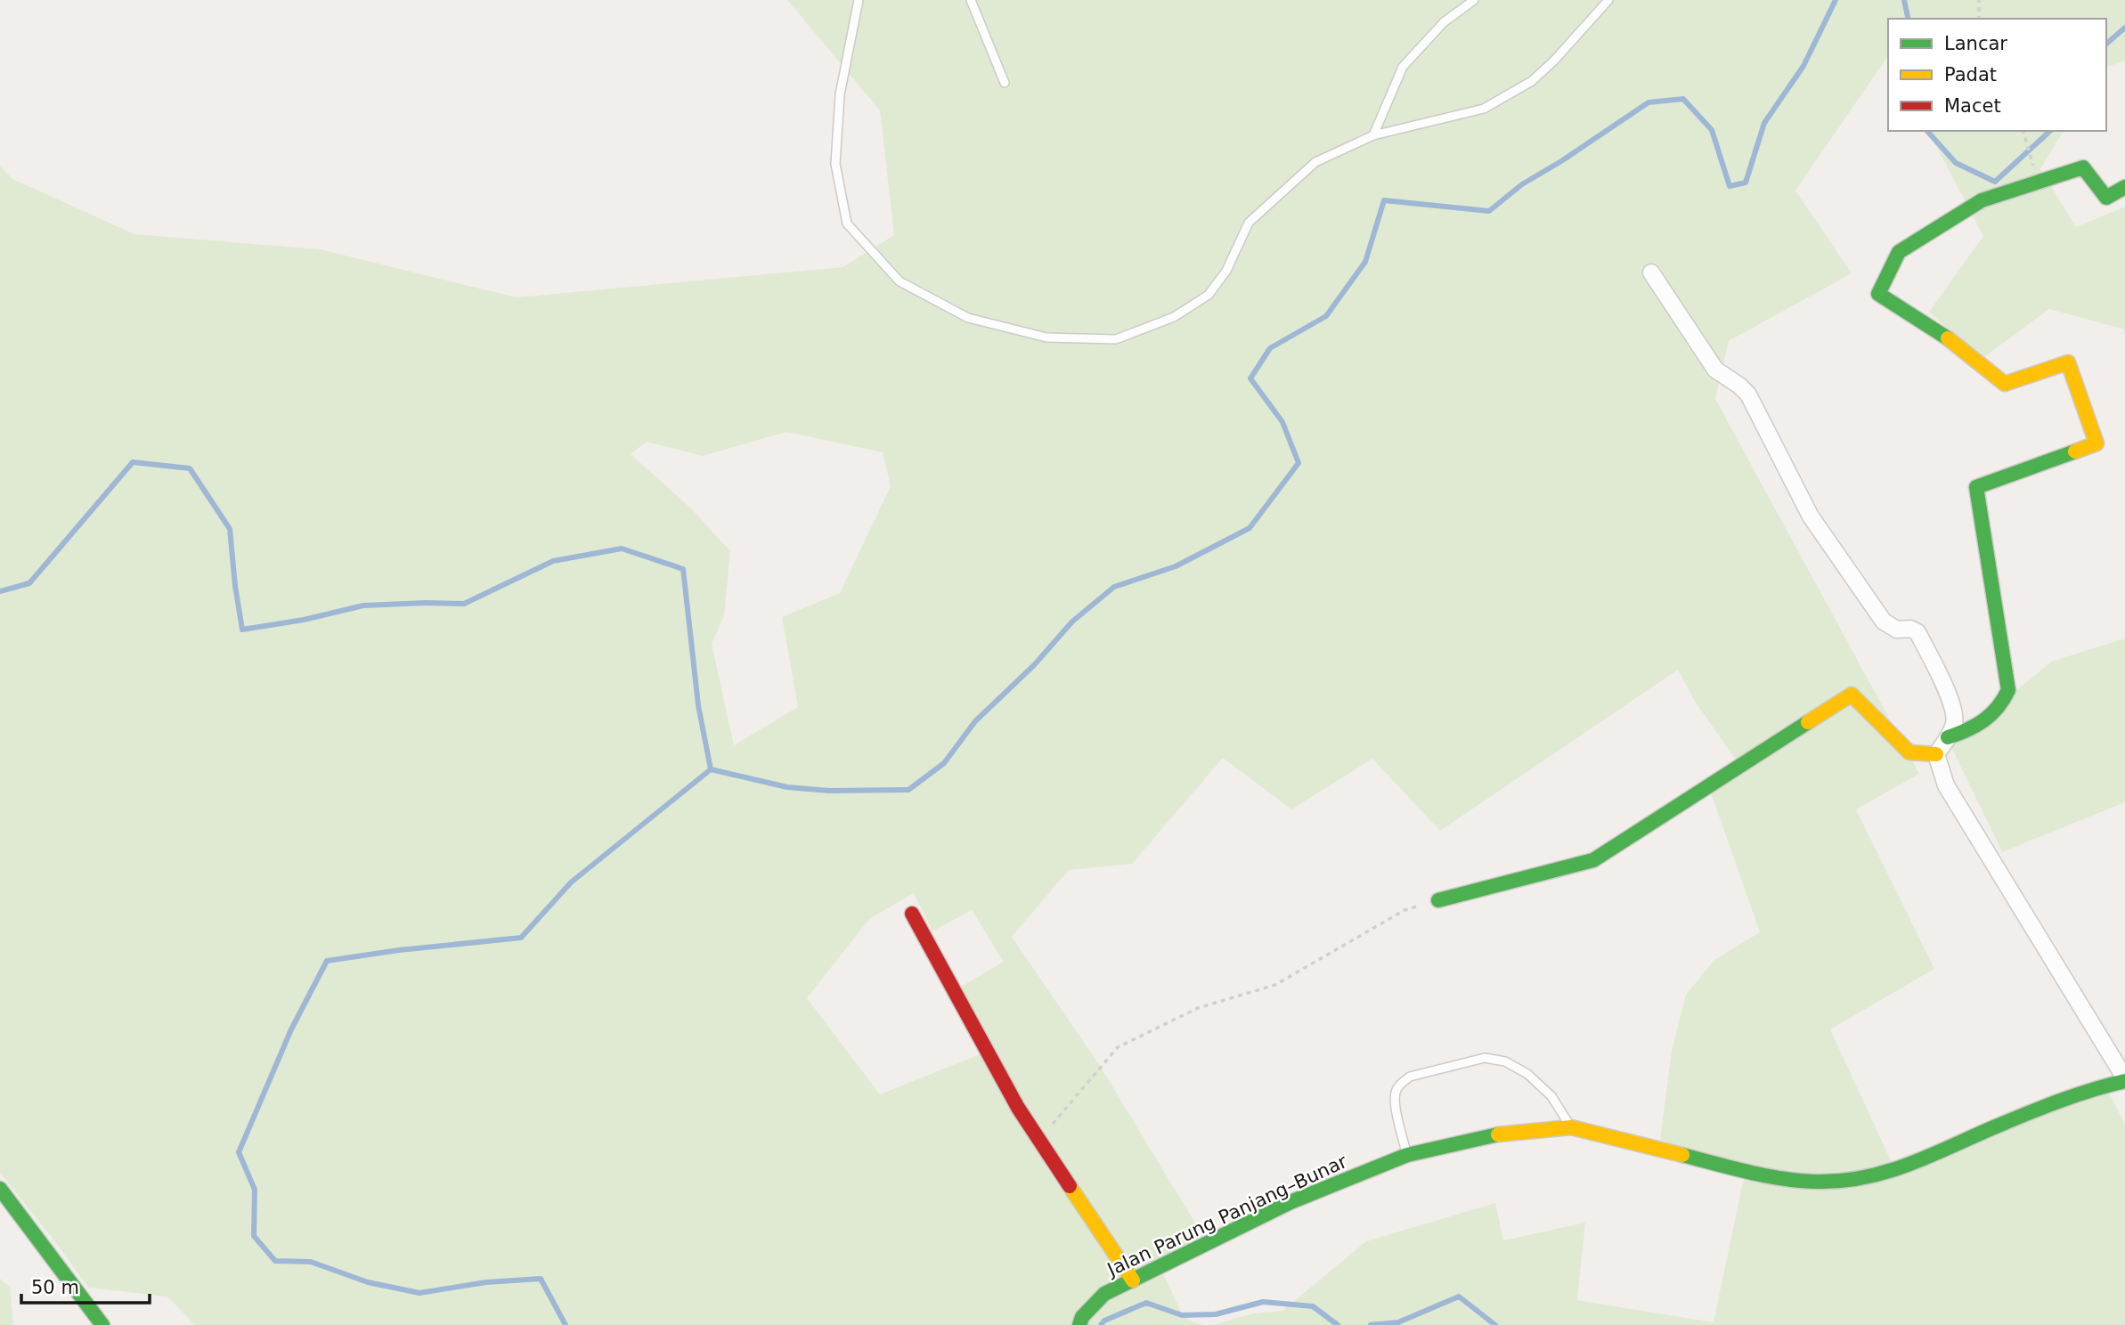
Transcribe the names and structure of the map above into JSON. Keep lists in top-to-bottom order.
{
  "streets": {
    "street": ["Jalan Parung Panjang–Bunar"]
  },
  "legend": ["Lancar", "Padat", "Macet"],
  "scale_bar": "50 m"
}
